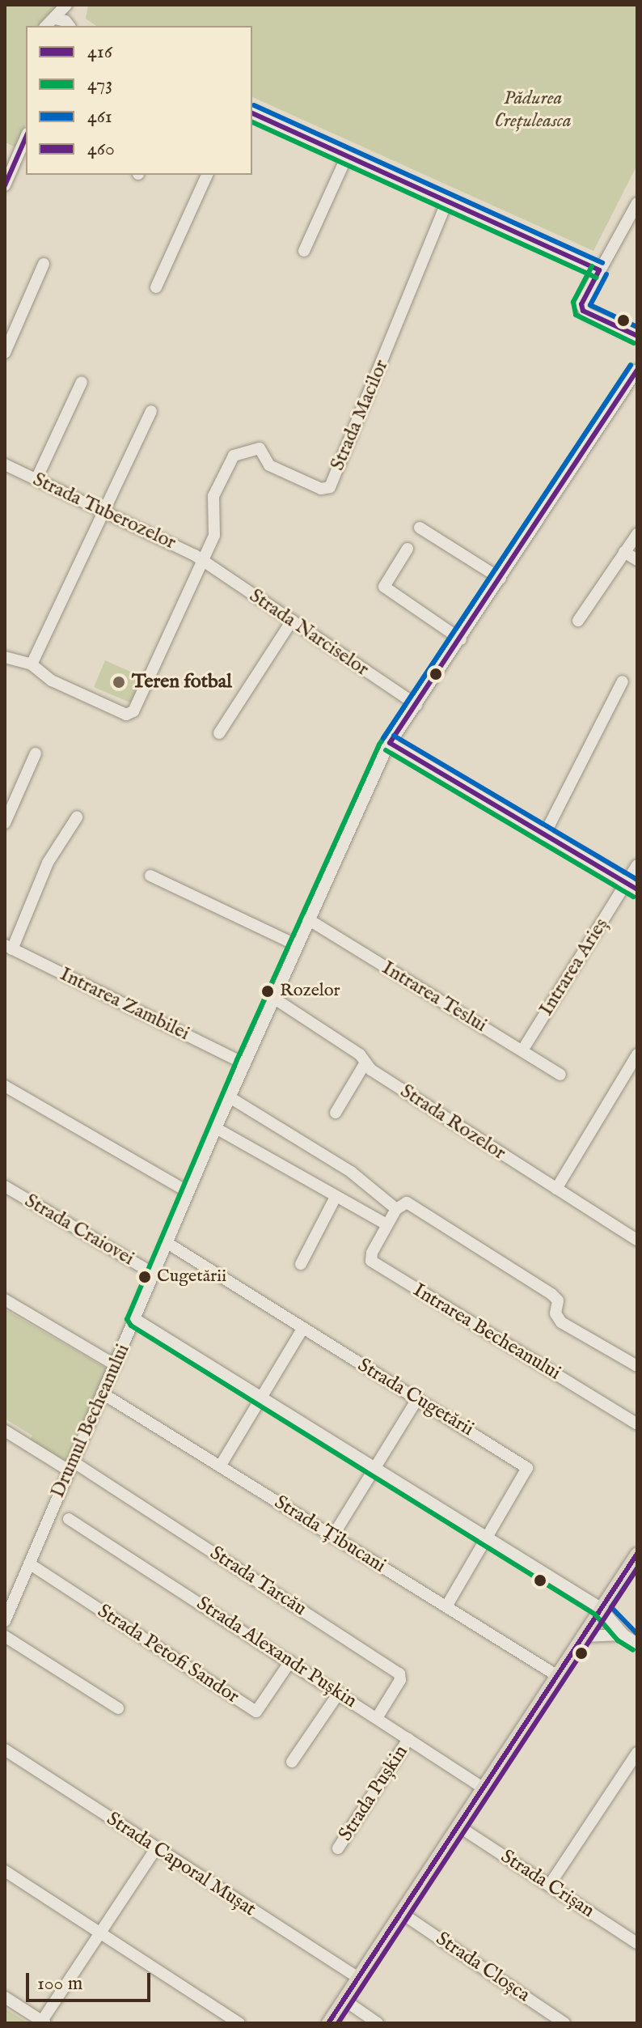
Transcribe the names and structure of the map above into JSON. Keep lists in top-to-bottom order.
{
  "streets": {
    "street": [
      "Strada Macilor",
      "Strada Tuberozelor",
      "Strada Narciselor",
      "Intrarea Arieș",
      "Intrarea Teslui",
      "Intrarea Zambilei",
      "Strada Rozelor",
      "Strada Craiovei",
      "Intrarea Becheanului",
      "Strada Cugetării",
      "Drumul Becheanului",
      "Strada Țibucani",
      "Strada Tarcău",
      "Strada Alexandr Pușkin",
      "Strada Petofi Sandor",
      "Strada Pușkin",
      "Strada Caporal Mușat",
      "Strada Crișan",
      "Strada Cloșca"
    ]
  },
  "crossings": [
    ["Strada Macilor", "Strada Tuberozelor"],
    ["Strada Macilor", "Strada Narciselor"],
    ["Strada Tuberozelor", "Strada Narciselor"],
    ["Strada Narciselor", "Drumul Becheanului"],
    ["Intrarea Arieș", "Intrarea Teslui"],
    ["Intrarea Teslui", "Drumul Becheanului"],
    ["Intrarea Zambilei", "Drumul Becheanului"],
    ["Strada Rozelor", "Drumul Becheanului"],
    ["Strada Craiovei", "Drumul Becheanului"],
    ["Strada Cugetării", "Drumul Becheanului"],
    ["Strada Cugetării", "Strada Țibucani"],
    ["Drumul Becheanului", "Strada Țibucani"],
    ["Drumul Becheanului", "Strada Tarcău"],
    ["Drumul Becheanului", "Strada Petofi Sandor"],
    ["Strada Tarcău", "Strada Alexandr Pușkin"],
    ["Strada Alexandr Pușkin", "Strada Petofi Sandor"],
    ["Strada Alexandr Pușkin", "Strada Pușkin"]
  ],
  "parks": ["Pădurea Crețuleasca"],
  "places": ["Teren fotbal", "Rozelor", "Cugetării"],
  "lines": [
    "transit line 461",
    "transit line 416",
    "transit line 473",
    "transit line 460"
  ],
  "legend": [
    "416",
    "473",
    "461",
    "460"
  ],
  "scale_bar": "100 m"
}
